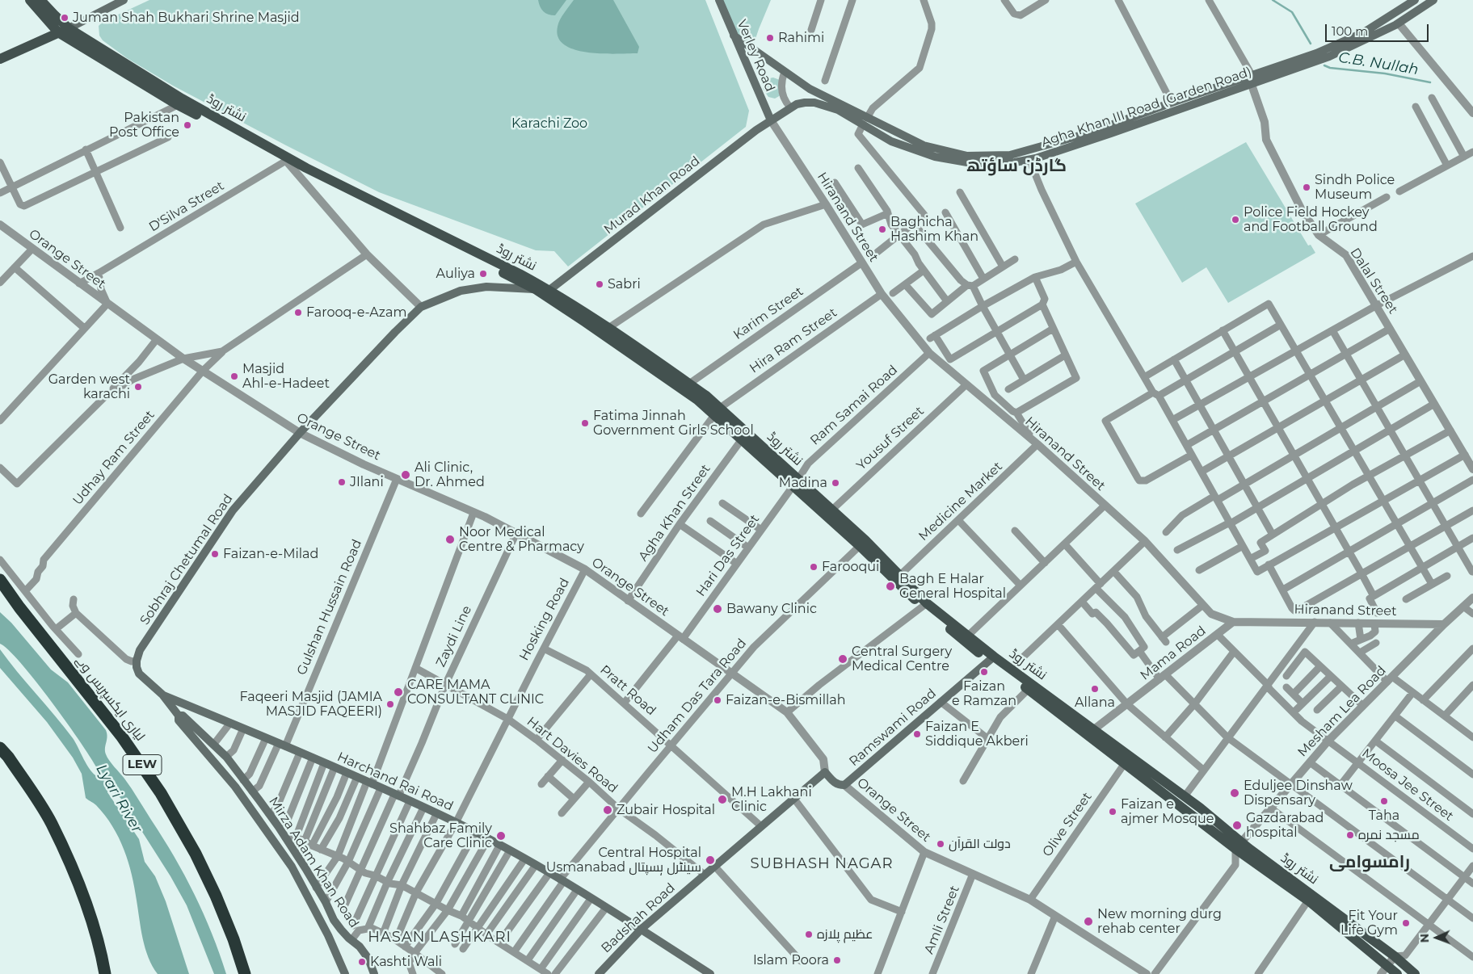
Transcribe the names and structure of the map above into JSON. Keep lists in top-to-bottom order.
{
  "streets": {
    "highway": ["لیاری ایکسپریس وے", "LEW"],
    "main road": [
      "Verley Road",
      "Agha Khan III Road (Garden Road)",
      "نشتر روڈ",
      "Murad Khan Road",
      "Orange Street",
      "Sobhraj Chetumal Road",
      "Ramswami Road",
      "Harchand Rai Road",
      "Mirza Adam Khan Road",
      "Badshah Road"
    ],
    "street": [
      "D'Silva Street",
      "Hiranand Street",
      "Dalal Street",
      "Karim Street",
      "Hira Ram Street",
      "Ram Samai Road",
      "Yousuf Street",
      "Udhay Ram Street",
      "Medicine Market",
      "Agha Khan Street",
      "Hari Das Street",
      "Gulshan Hussain Road",
      "Hosking Road",
      "Zaydi Line",
      "Mama Road",
      "Pratt Road",
      "Udham Das Tara Road",
      "Mesham Lea Road",
      "Hart Davies Road",
      "Moosa Jee Street",
      "Olive Street",
      "Amli Street"
    ]
  },
  "crossings": [
    ["Verley Road", "Agha Khan III Road (Garden Road)"],
    ["Verley Road", "Murad Khan Road"],
    ["Verley Road", "Hiranand Street"],
    ["Agha Khan III Road (Garden Road)", "Murad Khan Road"],
    ["Agha Khan III Road (Garden Road)", "Hiranand Street"],
    ["Agha Khan III Road (Garden Road)", "Dalal Street"],
    ["نشتر روڈ", "Murad Khan Road"],
    ["نشتر روڈ", "D'Silva Street"],
    ["نشتر روڈ", "Karim Street"],
    ["نشتر روڈ", "Hira Ram Street"],
    ["نشتر روڈ", "Ram Samai Road"],
    ["نشتر روڈ", "Yousuf Street"],
    ["نشتر روڈ", "Medicine Market"],
    ["نشتر روڈ", "Agha Khan Street"],
    ["نشتر روڈ", "Hari Das Street"],
    ["نشتر روڈ", "Mama Road"],
    ["نشتر روڈ", "Udham Das Tara Road"],
    ["نشتر روڈ", "Mesham Lea Road"],
    ["نشتر روڈ", "Ramswami Road"],
    ["نشتر روڈ", "Olive Street"],
    ["Murad Khan Road", "Hiranand Street"],
    ["D'Silva Street", "Orange Street"],
    ["Hiranand Street", "Karim Street"],
    ["Hiranand Street", "Hira Ram Street"],
    ["Hiranand Street", "Ram Samai Road"],
    ["Hiranand Street", "Yousuf Street"],
    ["Hiranand Street", "Medicine Market"],
    ["Hiranand Street", "Mama Road"],
    ["Hiranand Street", "Mesham Lea Road"],
    ["Orange Street", "Udhay Ram Street"],
    ["Orange Street", "Agha Khan Street"],
    ["Orange Street", "Hari Das Street"],
    ["Orange Street", "Sobhraj Chetumal Road"],
    ["Orange Street", "Gulshan Hussain Road"],
    ["Orange Street", "Hosking Road"],
    ["Orange Street", "Zaydi Line"],
    ["Orange Street", "Udham Das Tara Road"],
    ["Orange Street", "Ramswami Road"],
    ["Orange Street", "Olive Street"],
    ["Orange Street", "Badshah Road"],
    ["Orange Street", "Amli Street"],
    ["Ram Samai Road", "Hari Das Street"],
    ["Hari Das Street", "Pratt Road"],
    ["Sobhraj Chetumal Road", "Mirza Adam Khan Road"],
    ["Gulshan Hussain Road", "Harchand Rai Road"],
    ["Gulshan Hussain Road", "Mirza Adam Khan Road"],
    ["Hosking Road", "Pratt Road"],
    ["Hosking Road", "Hart Davies Road"],
    ["Hosking Road", "Harchand Rai Road"],
    ["Zaydi Line", "Hart Davies Road"],
    ["Zaydi Line", "Harchand Rai Road"],
    ["Mama Road", "Moosa Jee Street"],
    ["Pratt Road", "Udham Das Tara Road"],
    ["Pratt Road", "Badshah Road"],
    ["Udham Das Tara Road", "Hart Davies Road"],
    ["Udham Das Tara Road", "Harchand Rai Road"],
    ["Mesham Lea Road", "Moosa Jee Street"],
    ["Hart Davies Road", "Badshah Road"],
    ["Harchand Rai Road", "Mirza Adam Khan Road"],
    ["Harchand Rai Road", "Badshah Road"]
  ],
  "districts": [
    "گارڈن ساؤتھ",
    "رامسوامی",
    "SUBHASH NAGAR",
    "HASAN LASHKARI"
  ],
  "water": ["C.B. Nullah", "Lyari River"],
  "parks": ["Karachi Zoo"],
  "places": [
    "Juman Shah Bukhari Shrine Masjid",
    "Rahimi",
    "Pakistan Post Office",
    "Sindh Police Museum",
    "Police Field Hockey and Football Ground",
    "Baghicha Hashim Khan",
    "Auliya",
    "Sabri",
    "Farooq-e-Azam",
    "Masjid Ahl-e-Hadeet",
    "Garden west karachi",
    "Fatima Jinnah Government Girls School",
    "Ali Clinic, Dr. Ahmed",
    "JIlani",
    "Madina",
    "Noor Medical Centre & Pharmacy",
    "Faizan-e-Milad",
    "Farooqui",
    "Bagh E Halar General Hospital",
    "Bawany Clinic",
    "Central Surgery Medical Centre",
    "Faizan e Ramzan",
    "Allana",
    "CARE MAMA CONSULTANT CLINIC",
    "Faizan-e-Bismillah",
    "Faqeeri Masjid (JAMIA MASJID FAQEERI)",
    "Faizan E Siddique Akberi",
    "Eduljee Dinshaw Dispensary",
    "M.H Lakhani Clinic",
    "Taha",
    "Zubair Hospital",
    "Faizan e ajmer Mosque",
    "Gazdarabad hospital",
    "مسجد نمرہ",
    "Shahbaz Family Care Clinic",
    "دولت القرآن",
    "Central Hospital Usmanabad سینٹرل ہسپتال",
    "New morning durg rehab center",
    "Fit Your Life Gym",
    "عظیم پلازہ",
    "Islam Poora",
    "Kashti Wali"
  ],
  "scale_bar": "100 m",
  "north": "left"
}
